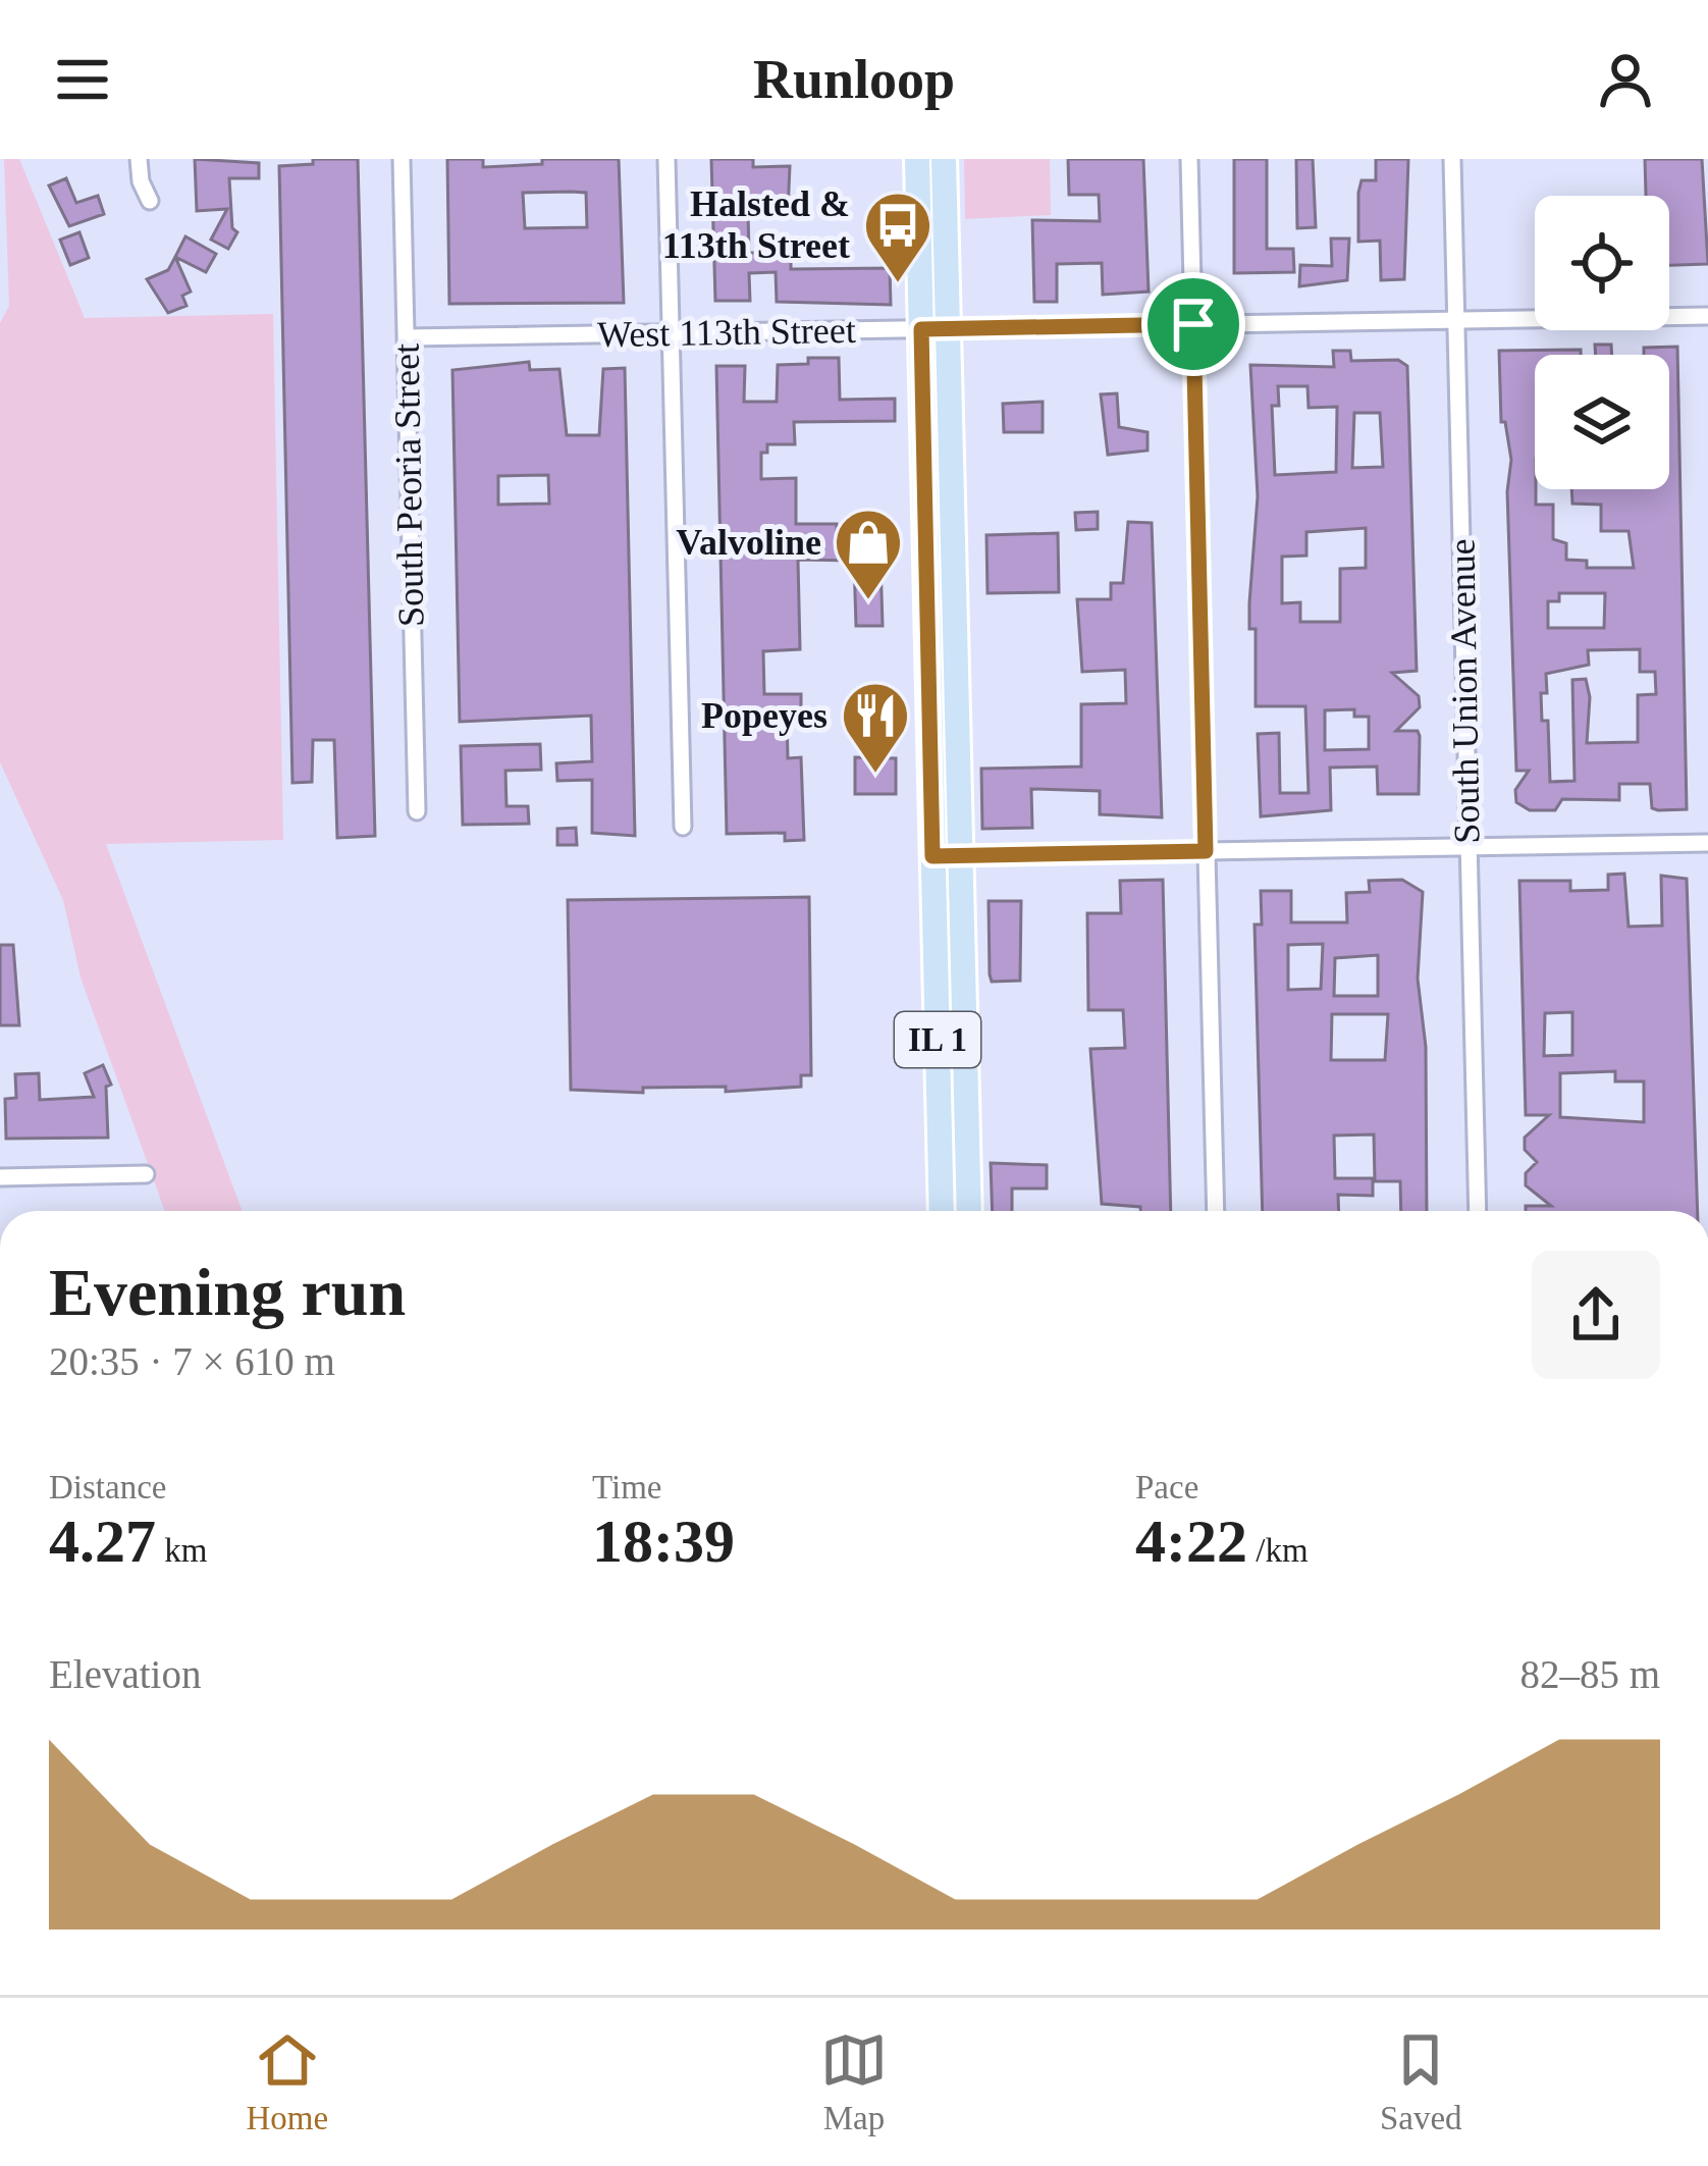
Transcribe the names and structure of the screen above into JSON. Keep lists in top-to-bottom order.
{
  "streets": {
    "main road": ["IL 1"],
    "street": ["West 113th Street", "South Peoria Street", "South Union Avenue"]
  },
  "crossings": [
    ["West 113th Street", "South Peoria Street"],
    ["West 113th Street", "South Union Avenue"],
    ["West 113th Street", "IL 1"]
  ],
  "places": {
    "bus stop": ["Halsted & 113th Street"],
    "shop": ["Valvoline"],
    "restaurant": ["Popeyes"]
  },
  "page": {
    "header": "Runloop",
    "heading": ["Evening run", "20:35 · 7 × 610 m"],
    "stats": [
      ["Distance", "4.27 km"],
      ["Time", "18:39"],
      ["Pace", "4:22 /km"]
    ],
    "chart": ["Elevation", "82–85 m"],
    "tabs": ["Home", "Map", "Saved"]
  }
}
